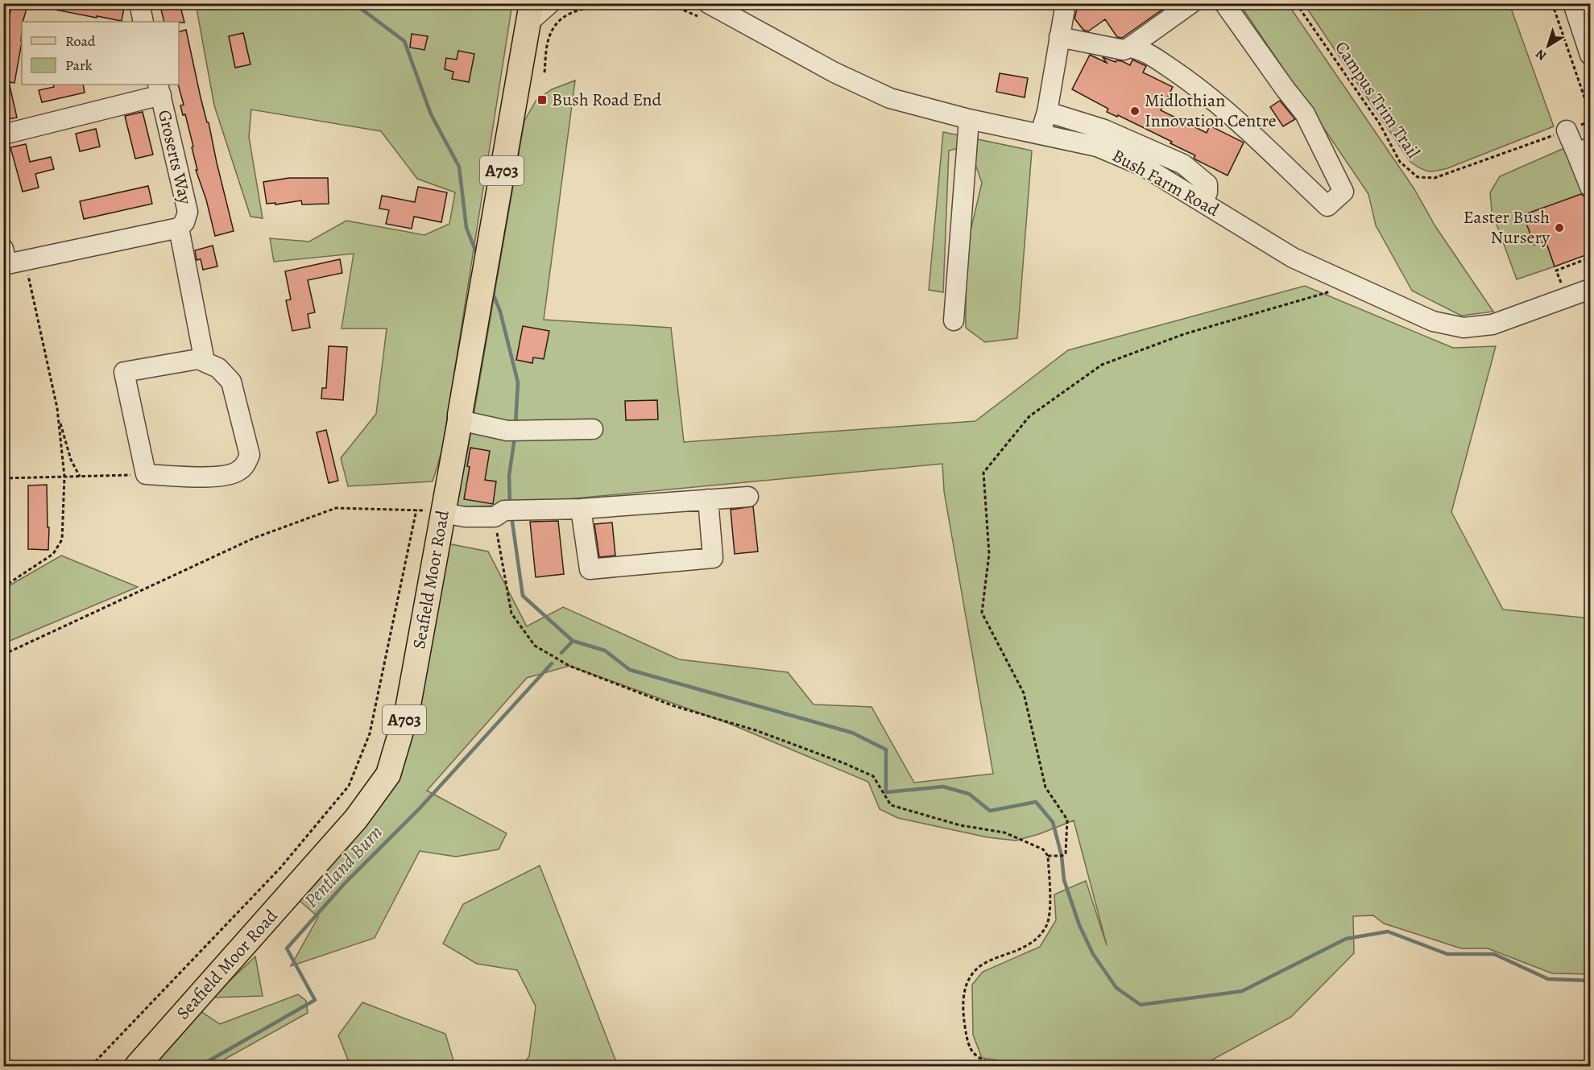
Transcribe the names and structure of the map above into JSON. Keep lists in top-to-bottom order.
{
  "streets": {
    "main road": ["A703", "Seafield Moor Road"],
    "street": ["Groserts Way", "Bush Farm Road"],
    "path": ["Campus Trim Trail"]
  },
  "water": ["Pentland Burn"],
  "places": {
    "transit": ["Bush Road End"],
    "other": ["Midlothian Innovation Centre", "Easter Bush Nursery"]
  },
  "legend": ["Road", "Park"],
  "north": "bottom left"
}
